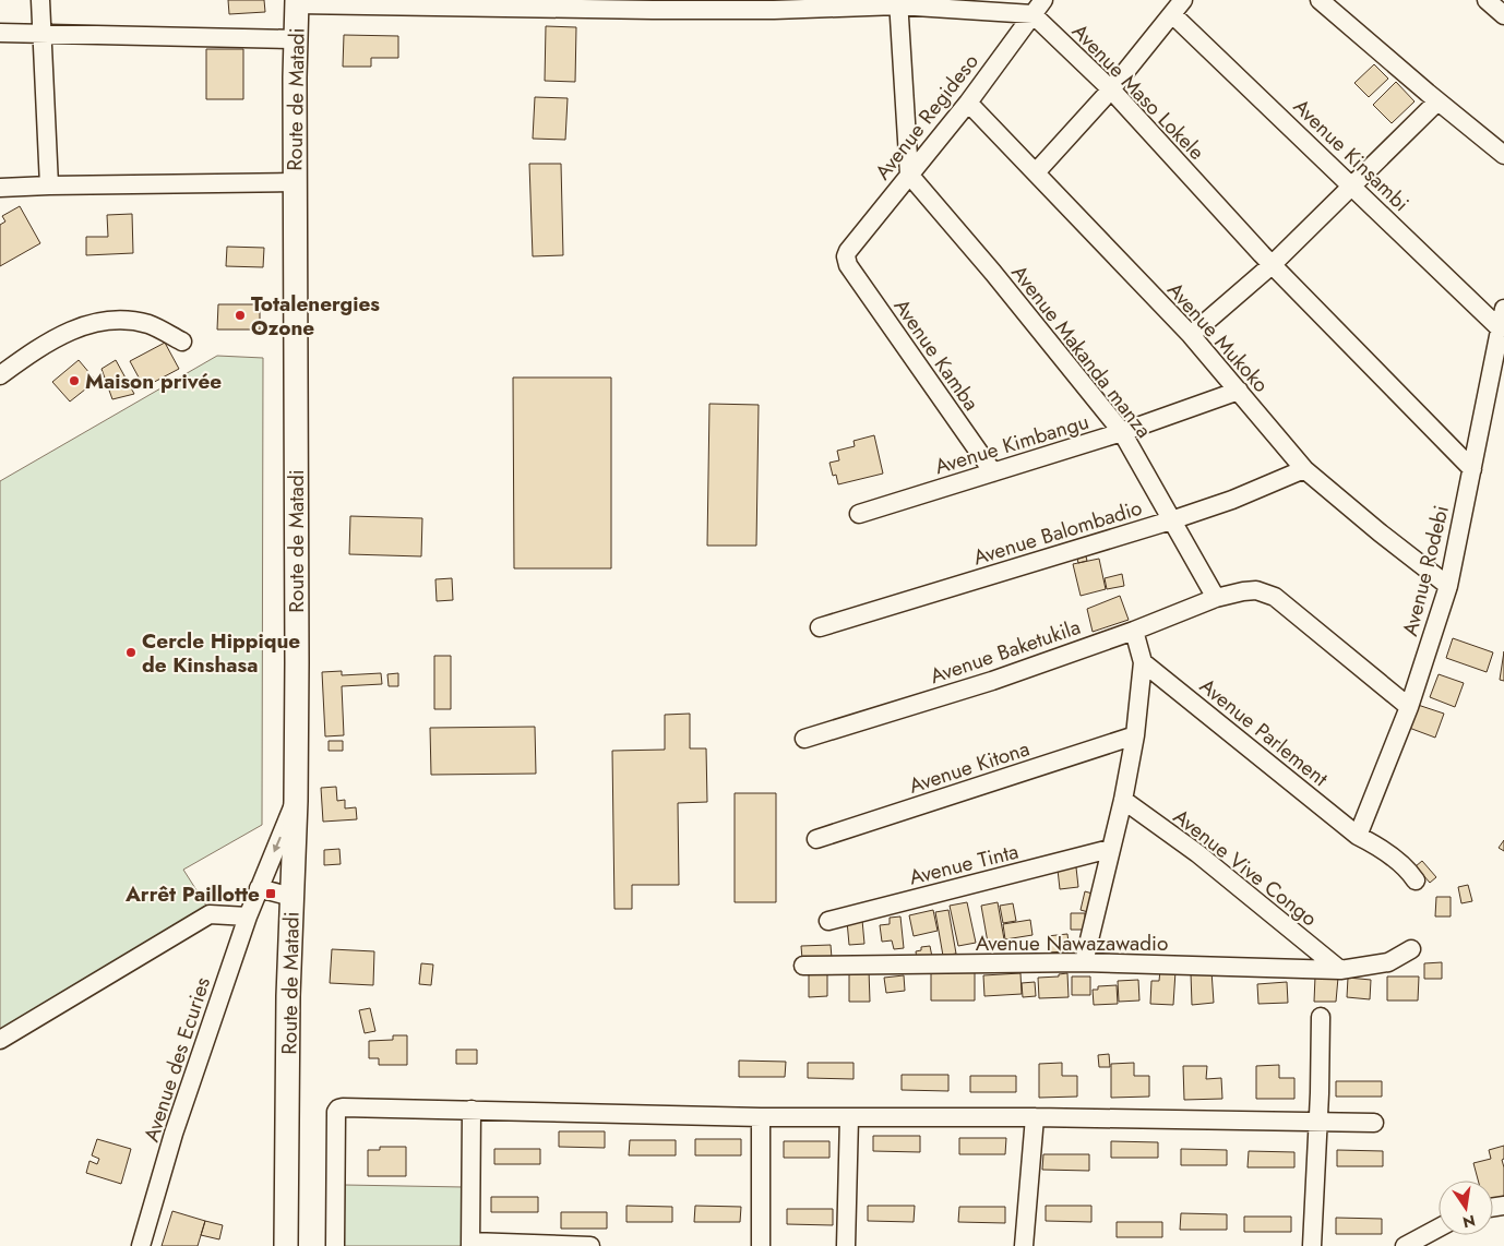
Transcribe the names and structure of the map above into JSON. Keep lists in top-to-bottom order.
{
  "streets": {
    "main road": ["Route de Matadi"],
    "street": [
      "Avenue Maso Lokele",
      "Avenue Regideso",
      "Avenue Kinsambi",
      "Avenue Mukoko",
      "Avenue Makanda manza",
      "Avenue Kamba",
      "Avenue Kimbangu",
      "Avenue Balombadio",
      "Avenue Rodebi",
      "Avenue Baketukila",
      "Avenue Parlement",
      "Avenue Kitona",
      "Avenue Tinta",
      "Avenue Vive Congo",
      "Avenue Nawazawadio",
      "Avenue des Ecuries"
    ]
  },
  "crossings": [
    ["Avenue Maso Lokele", "Avenue Regideso"],
    ["Avenue Maso Lokele", "Avenue Rodebi"],
    ["Route de Matadi", "Avenue des Ecuries"],
    ["Avenue Regideso", "Avenue Mukoko"],
    ["Avenue Regideso", "Avenue Makanda manza"],
    ["Avenue Regideso", "Avenue Kamba"],
    ["Avenue Kinsambi", "Avenue Rodebi"],
    ["Avenue Mukoko", "Avenue Kimbangu"],
    ["Avenue Mukoko", "Avenue Balombadio"],
    ["Avenue Mukoko", "Avenue Rodebi"],
    ["Avenue Makanda manza", "Avenue Kimbangu"],
    ["Avenue Makanda manza", "Avenue Balombadio"],
    ["Avenue Makanda manza", "Avenue Baketukila"],
    ["Avenue Kamba", "Avenue Kimbangu"],
    ["Avenue Rodebi", "Avenue Baketukila"],
    ["Avenue Rodebi", "Avenue Parlement"],
    ["Avenue Vive Congo", "Avenue Nawazawadio"]
  ],
  "places": {
    "other": ["Totalenergies Ozone", "Maison privée", "Cercle Hippique de Kinshasa"],
    "transit": ["Arrêt Paillotte"]
  },
  "north": "bottom"
}
